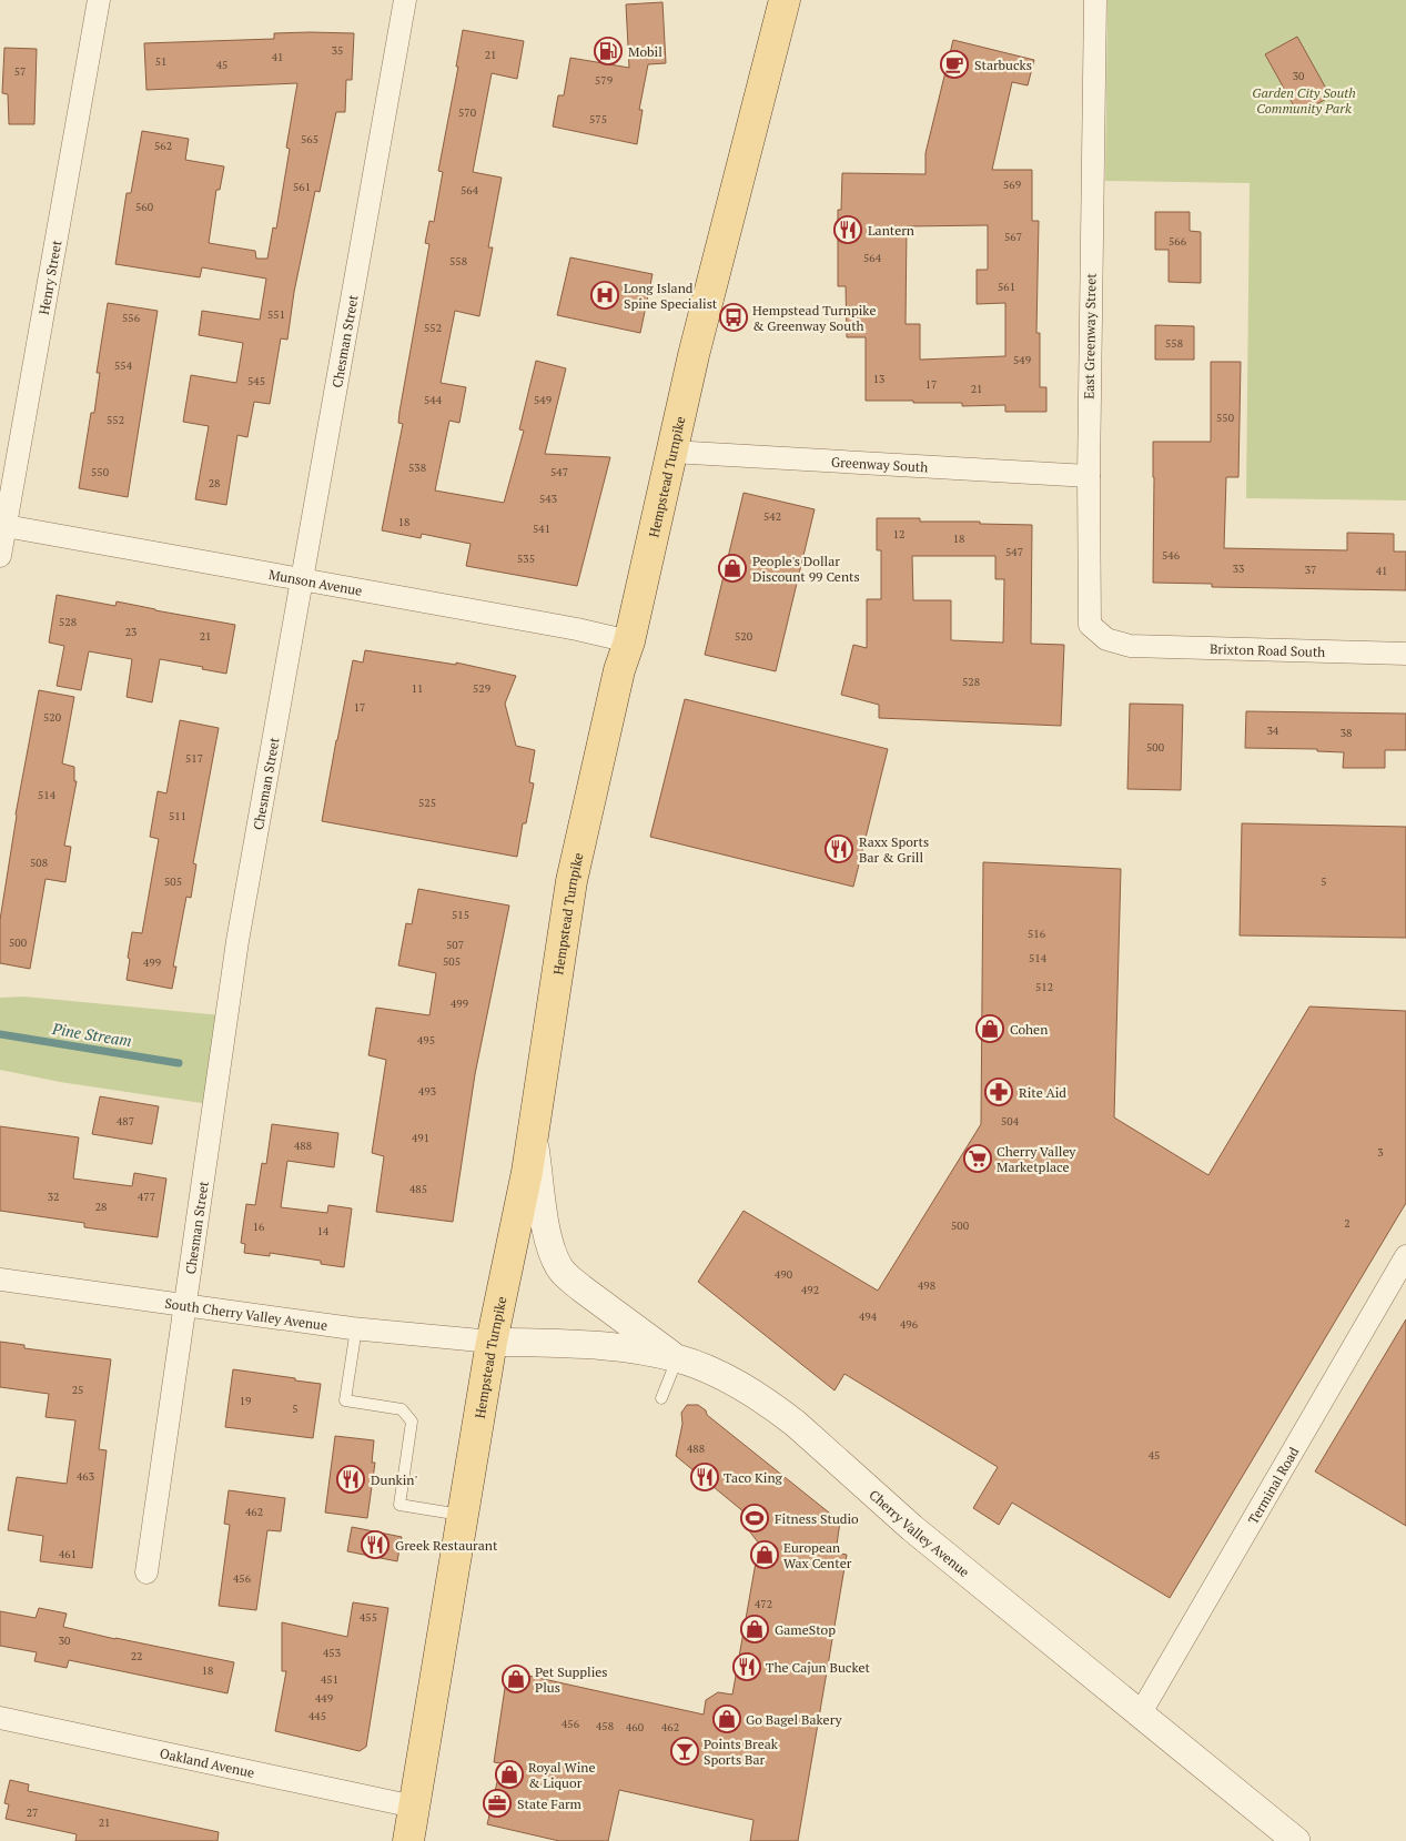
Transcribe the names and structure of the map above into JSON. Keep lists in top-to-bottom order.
{
  "streets": {
    "main road": ["Hempstead Turnpike"],
    "street": [
      "Henry Street",
      "East Greenway Street",
      "Chesman Street",
      "Greenway South",
      "Munson Avenue",
      "Brixton Road South",
      "South Cherry Valley Avenue",
      "Terminal Road",
      "Cherry Valley Avenue",
      "Oakland Avenue"
    ]
  },
  "crossings": [
    ["Henry Street", "Munson Avenue"],
    ["East Greenway Street", "Greenway South"],
    ["East Greenway Street", "Brixton Road South"],
    ["Chesman Street", "Munson Avenue"],
    ["Chesman Street", "South Cherry Valley Avenue"],
    ["Greenway South", "Hempstead Turnpike"],
    ["Hempstead Turnpike", "Munson Avenue"],
    ["Hempstead Turnpike", "South Cherry Valley Avenue"],
    ["Hempstead Turnpike", "Cherry Valley Avenue"],
    ["Hempstead Turnpike", "Oakland Avenue"],
    ["South Cherry Valley Avenue", "Cherry Valley Avenue"],
    ["Terminal Road", "Cherry Valley Avenue"]
  ],
  "water": ["Pine Stream"],
  "parks": ["Garden City South Community Park"],
  "places": {
    "fuel station": ["Mobil"],
    "cafe": ["Starbucks"],
    "restaurant": [
      "Lantern",
      "Raxx Sports Bar & Grill",
      "Taco King",
      "Dunkin'",
      "Greek Restaurant",
      "The Cajun Bucket"
    ],
    "hospital": ["Long Island Spine Specialist"],
    "bus stop": ["Hempstead Turnpike & Greenway South"],
    "shop": [
      "People's Dollar Discount 99 Cents",
      "Cohen",
      "European Wax Center",
      "GameStop",
      "Pet Supplies Plus",
      "Go Bagel Bakery",
      "Royal Wine & Liquor"
    ],
    "pharmacy": ["Rite Aid"],
    "supermarket": ["Cherry Valley Marketplace"],
    "sports": ["Fitness Studio"],
    "bar": ["Points Break Sports Bar"],
    "office": ["State Farm"]
  },
  "house_numbers": [
    "35",
    "21",
    "41",
    "51",
    "45",
    "57",
    "30",
    "579",
    "570",
    "575",
    "565",
    "562",
    "569",
    "561",
    "564",
    "560",
    "567",
    "566",
    "564",
    "558",
    "561",
    "551",
    "556",
    "552",
    "558",
    "549",
    "554",
    "13",
    "545",
    "17",
    "21",
    "544",
    "549",
    "550",
    "552",
    "538",
    "550",
    "547",
    "28",
    "543",
    "542",
    "18",
    "541",
    "12",
    "18",
    "547",
    "546",
    "535",
    "33",
    "37",
    "41",
    "528",
    "23",
    "21",
    "520",
    "528",
    "11",
    "529",
    "17",
    "520",
    "34",
    "38",
    "500",
    "517",
    "514",
    "525",
    "511",
    "508",
    "505",
    "5",
    "515",
    "516",
    "500",
    "507",
    "514",
    "505",
    "499",
    "512",
    "499",
    "495",
    "493",
    "487",
    "504",
    "491",
    "488",
    "3",
    "485",
    "32",
    "477",
    "28",
    "2",
    "500",
    "16",
    "14",
    "490",
    "498",
    "492",
    "494",
    "496",
    "25",
    "19",
    "5",
    "488",
    "45",
    "463",
    "462",
    "461",
    "456",
    "472",
    "455",
    "30",
    "453",
    "22",
    "18",
    "451",
    "449",
    "445",
    "456",
    "458",
    "460",
    "462",
    "27",
    "21"
  ]
}
